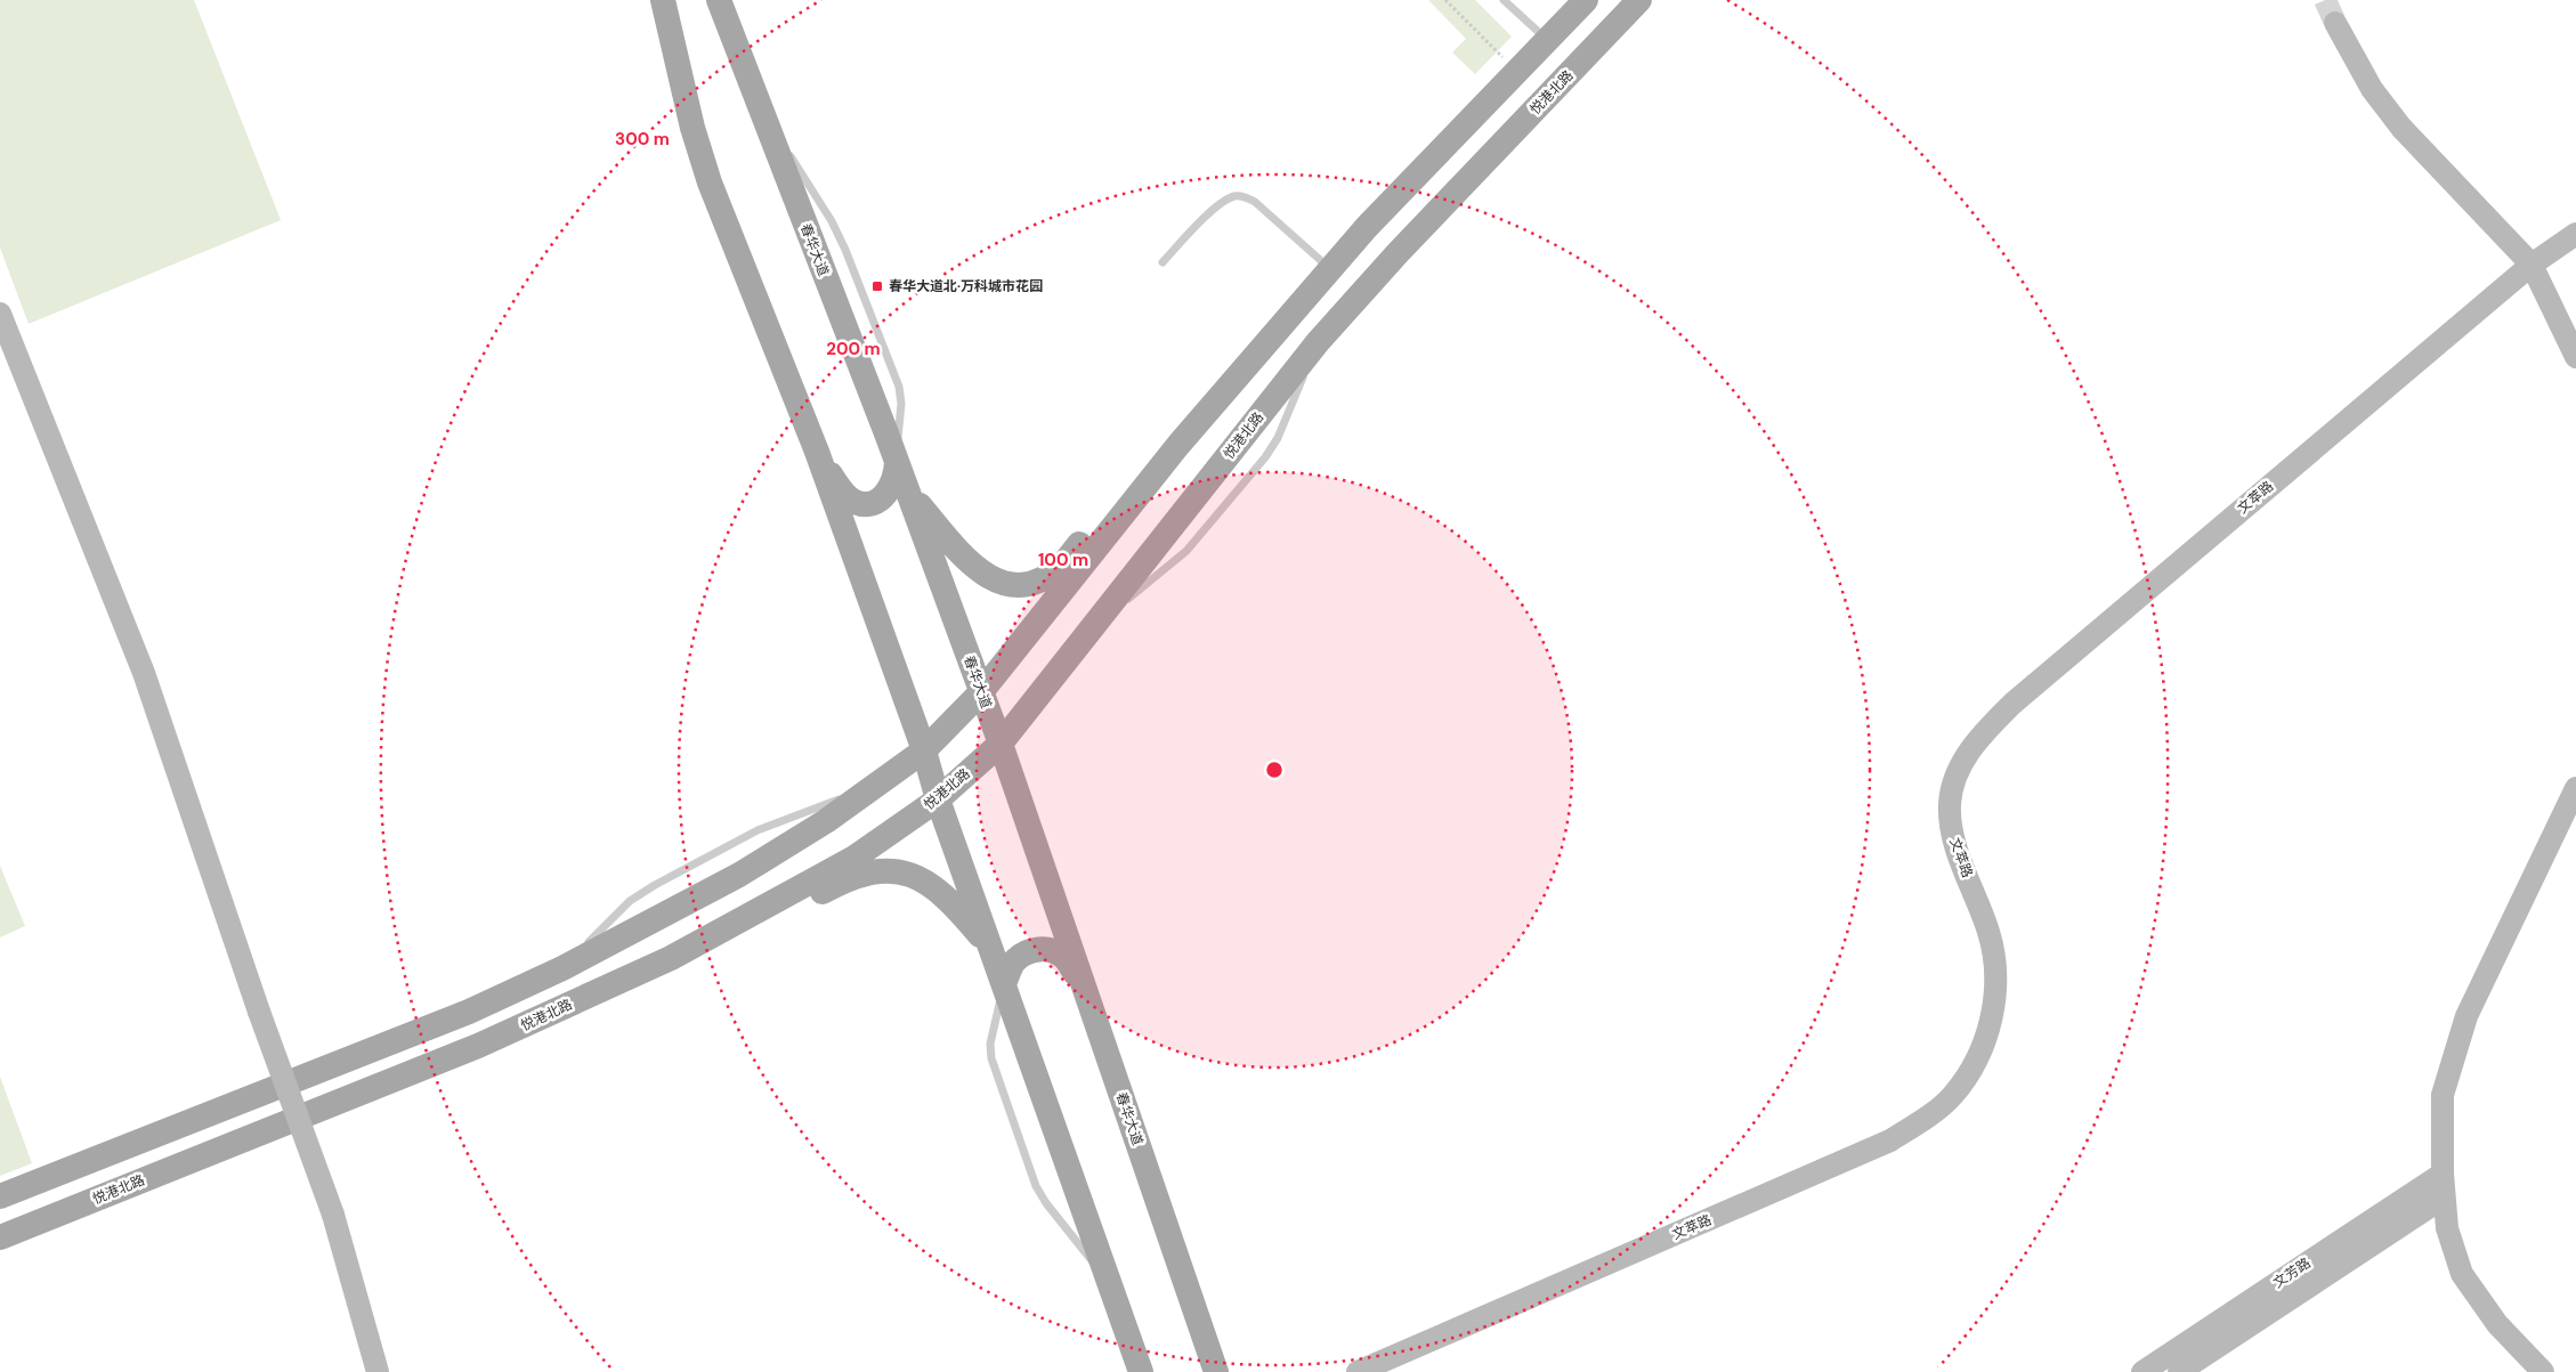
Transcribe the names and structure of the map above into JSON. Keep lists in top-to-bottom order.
{
  "streets": {
    "main road": ["悦港北路", "春华大道"],
    "street": ["文萃路", "文芳路"]
  },
  "crossings": [
    ["悦港北路", "春华大道"]
  ],
  "places": {
    "transit": ["春华大道北·万科城市花园"]
  },
  "rings": ["300 m", "200 m", "100 m"]
}
